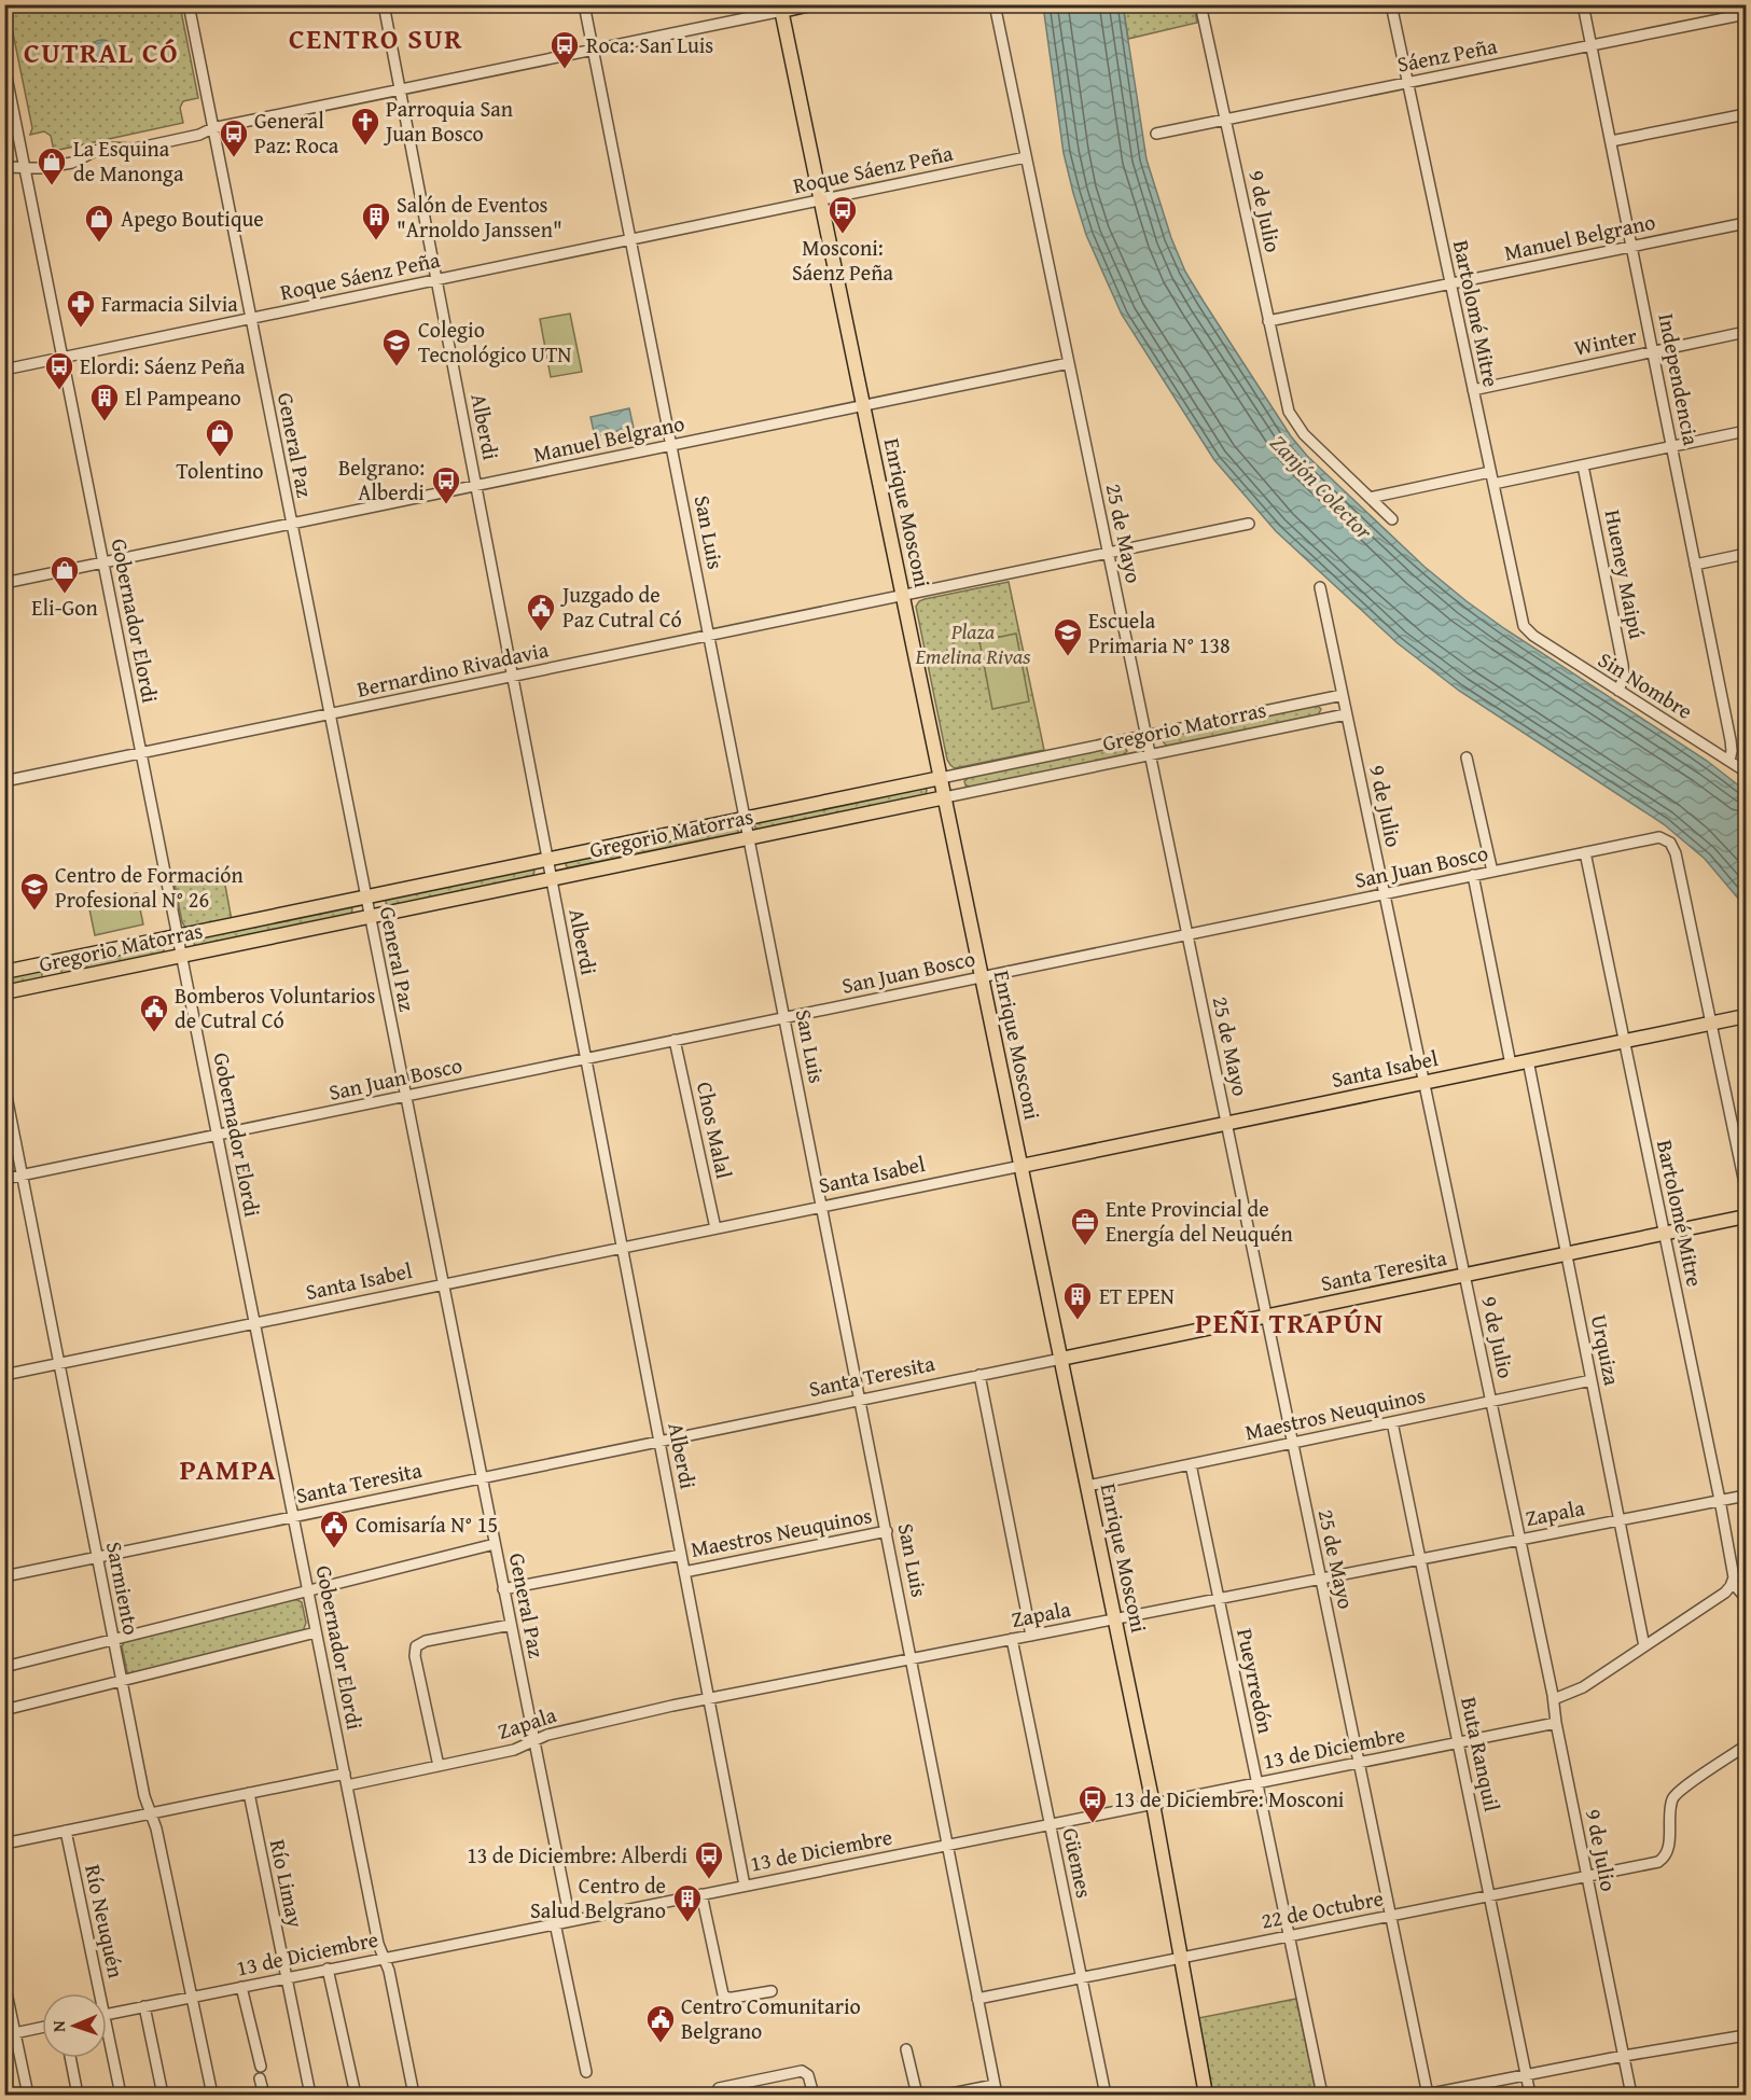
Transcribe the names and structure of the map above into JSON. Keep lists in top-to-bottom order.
{
  "streets": {
    "main road": [
      "Enrique Mosconi",
      "Gregorio Matorras",
      "Santa Isabel",
      "Santa Teresita"
    ],
    "street": [
      "Sáenz Peña",
      "Roque Sáenz Peña",
      "9 de Julio",
      "Manuel Belgrano",
      "Bartolomé Mitre",
      "Winter",
      "Independencia",
      "Alberdi",
      "General Paz",
      "San Luis",
      "25 de Mayo",
      "Hueney Maipú",
      "Gobernador Elordi",
      "Bernardino Rivadavia",
      "Sin Nombre",
      "San Juan Bosco",
      "Chos Malal",
      "Urquiza",
      "Maestros Neuquinos",
      "Zapala",
      "Sarmiento",
      "Pueyrredón",
      "13 de Diciembre",
      "Buta Ranquil",
      "Güemes",
      "Río Limay",
      "22 de Octubre",
      "Río Neuquén"
    ]
  },
  "crossings": [
    ["Sáenz Peña", "9 de Julio"],
    ["Sáenz Peña", "Bartolomé Mitre"],
    ["Sáenz Peña", "Independencia"],
    ["Roque Sáenz Peña", "Alberdi"],
    ["Roque Sáenz Peña", "General Paz"],
    ["Roque Sáenz Peña", "Enrique Mosconi"],
    ["Roque Sáenz Peña", "San Luis"],
    ["Roque Sáenz Peña", "25 de Mayo"],
    ["Roque Sáenz Peña", "Gobernador Elordi"],
    ["9 de Julio", "Manuel Belgrano"],
    ["9 de Julio", "Gregorio Matorras"],
    ["9 de Julio", "San Juan Bosco"],
    ["9 de Julio", "Santa Isabel"],
    ["9 de Julio", "Santa Teresita"],
    ["9 de Julio", "Maestros Neuquinos"],
    ["9 de Julio", "Zapala"],
    ["9 de Julio", "13 de Diciembre"],
    ["9 de Julio", "22 de Octubre"],
    ["Manuel Belgrano", "Bartolomé Mitre"],
    ["Manuel Belgrano", "Independencia"],
    ["Manuel Belgrano", "Alberdi"],
    ["Manuel Belgrano", "General Paz"],
    ["Manuel Belgrano", "Enrique Mosconi"],
    ["Manuel Belgrano", "San Luis"],
    ["Manuel Belgrano", "25 de Mayo"],
    ["Manuel Belgrano", "Gobernador Elordi"],
    ["Bartolomé Mitre", "Winter"],
    ["Bartolomé Mitre", "Sin Nombre"],
    ["Bartolomé Mitre", "San Juan Bosco"],
    ["Bartolomé Mitre", "Santa Isabel"],
    ["Bartolomé Mitre", "Santa Teresita"],
    ["Bartolomé Mitre", "Zapala"],
    ["Winter", "Independencia"],
    ["Independencia", "Sin Nombre"],
    ["Alberdi", "Bernardino Rivadavia"],
    ["Alberdi", "Gregorio Matorras"],
    ["Alberdi", "San Juan Bosco"],
    ["Alberdi", "Santa Isabel"],
    ["Alberdi", "Santa Teresita"],
    ["Alberdi", "Maestros Neuquinos"],
    ["Alberdi", "Zapala"],
    ["Alberdi", "13 de Diciembre"],
    ["General Paz", "Bernardino Rivadavia"],
    ["General Paz", "Gregorio Matorras"],
    ["General Paz", "San Juan Bosco"],
    ["General Paz", "Santa Isabel"],
    ["General Paz", "Santa Teresita"],
    ["General Paz", "Maestros Neuquinos"],
    ["General Paz", "Zapala"],
    ["General Paz", "13 de Diciembre"],
    ["Enrique Mosconi", "Bernardino Rivadavia"],
    ["Enrique Mosconi", "Gregorio Matorras"],
    ["Enrique Mosconi", "San Juan Bosco"],
    ["Enrique Mosconi", "Santa Isabel"],
    ["Enrique Mosconi", "Santa Teresita"],
    ["Enrique Mosconi", "Maestros Neuquinos"],
    ["Enrique Mosconi", "Zapala"],
    ["Enrique Mosconi", "13 de Diciembre"],
    ["Enrique Mosconi", "22 de Octubre"],
    ["San Luis", "Bernardino Rivadavia"],
    ["San Luis", "Gregorio Matorras"],
    ["San Luis", "San Juan Bosco"],
    ["San Luis", "Santa Isabel"],
    ["San Luis", "Santa Teresita"],
    ["San Luis", "Maestros Neuquinos"],
    ["San Luis", "Zapala"],
    ["San Luis", "13 de Diciembre"],
    ["San Luis", "22 de Octubre"],
    ["25 de Mayo", "Bernardino Rivadavia"],
    ["25 de Mayo", "Gregorio Matorras"],
    ["25 de Mayo", "San Juan Bosco"],
    ["25 de Mayo", "Santa Isabel"],
    ["25 de Mayo", "Santa Teresita"],
    ["25 de Mayo", "Maestros Neuquinos"],
    ["25 de Mayo", "Zapala"],
    ["25 de Mayo", "13 de Diciembre"],
    ["25 de Mayo", "22 de Octubre"],
    ["Hueney Maipú", "Sin Nombre"],
    ["Gobernador Elordi", "Bernardino Rivadavia"],
    ["Gobernador Elordi", "Gregorio Matorras"],
    ["Gobernador Elordi", "San Juan Bosco"],
    ["Gobernador Elordi", "Santa Isabel"],
    ["Gobernador Elordi", "Santa Teresita"],
    ["Gobernador Elordi", "Zapala"],
    ["Gobernador Elordi", "13 de Diciembre"],
    ["San Juan Bosco", "Santa Isabel"],
    ["San Juan Bosco", "Chos Malal"],
    ["San Juan Bosco", "Sarmiento"],
    ["Santa Isabel", "Chos Malal"],
    ["Santa Isabel", "Urquiza"],
    ["Santa Isabel", "Sarmiento"],
    ["Santa Teresita", "Urquiza"],
    ["Santa Teresita", "Sarmiento"],
    ["Urquiza", "Maestros Neuquinos"],
    ["Urquiza", "Zapala"],
    ["Maestros Neuquinos", "Pueyrredón"],
    ["Maestros Neuquinos", "Buta Ranquil"],
    ["Zapala", "Pueyrredón"],
    ["Zapala", "Buta Ranquil"],
    ["Zapala", "Güemes"],
    ["Sarmiento", "13 de Diciembre"],
    ["Pueyrredón", "13 de Diciembre"],
    ["Pueyrredón", "22 de Octubre"],
    ["13 de Diciembre", "Buta Ranquil"],
    ["13 de Diciembre", "Güemes"],
    ["13 de Diciembre", "Río Limay"],
    ["Buta Ranquil", "22 de Octubre"],
    ["Güemes", "22 de Octubre"]
  ],
  "districts": [
    "CENTRO SUR",
    "CUTRAL CÓ",
    "PEÑI TRAPÚN",
    "PAMPA"
  ],
  "water": ["Zanjón Colector"],
  "parks": ["Plaza Emelina Rivas"],
  "places": {
    "bus stop": [
      "Roca: San Luis",
      "General Paz: Roca",
      "Mosconi: Sáenz Peña",
      "Elordi: Sáenz Peña",
      "Belgrano: Alberdi",
      "13 de Diciembre: Mosconi",
      "13 de Diciembre: Alberdi"
    ],
    "church": ["Parroquia San Juan Bosco"],
    "shop": [
      "La Esquina de Manonga",
      "Apego Boutique",
      "Tolentino",
      "Eli-Gon"
    ],
    "building": [
      "Salón de Eventos \"Arnoldo Janssen\"",
      "El Pampeano",
      "ET EPEN",
      "Centro de Salud Belgrano"
    ],
    "pharmacy": ["Farmacia Silvia"],
    "school or university": ["Colegio Tecnológico UTN", "Escuela Primaria N° 138", "Centro de Formación Profesional N° 26"],
    "public building": [
      "Juzgado de Paz Cutral Có",
      "Bomberos Voluntarios de Cutral Có",
      "Comisaría N° 15",
      "Centro Comunitario Belgrano"
    ],
    "office": ["Ente Provincial de Energía del Neuquén"]
  },
  "north": "left"
}
